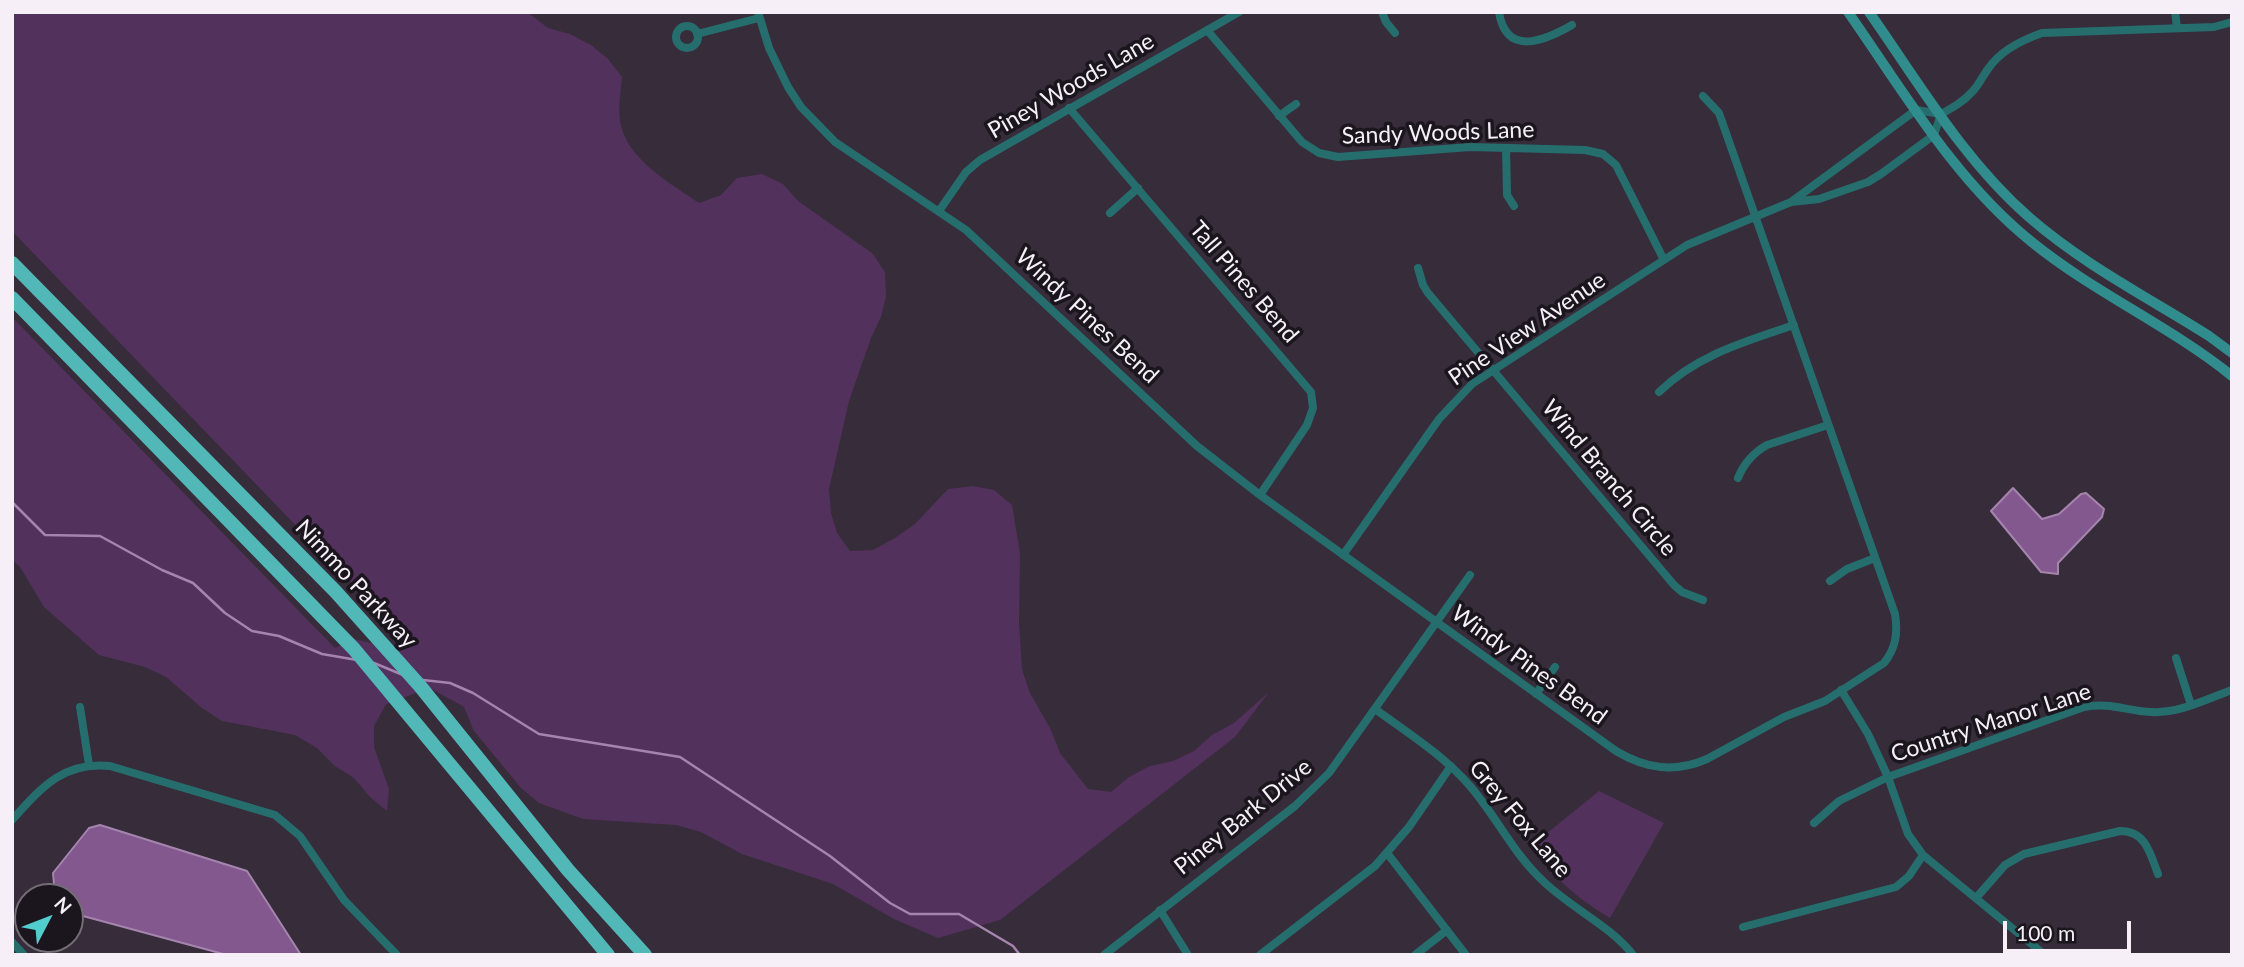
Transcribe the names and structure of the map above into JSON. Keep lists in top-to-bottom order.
{
  "streets": {
    "highway": ["Nimmo Parkway"],
    "street": [
      "Piney Woods Lane",
      "Sandy Woods Lane",
      "Tall Pines Bend",
      "Windy Pines Bend",
      "Pine View Avenue",
      "Wind Branch Circle",
      "Country Manor Lane",
      "Piney Bark Drive",
      "Grey Fox Lane"
    ]
  },
  "crossings": [
    ["Piney Woods Lane", "Sandy Woods Lane"],
    ["Piney Woods Lane", "Tall Pines Bend"],
    ["Piney Woods Lane", "Windy Pines Bend"],
    ["Sandy Woods Lane", "Pine View Avenue"],
    ["Tall Pines Bend", "Windy Pines Bend"],
    ["Windy Pines Bend", "Pine View Avenue"],
    ["Windy Pines Bend", "Piney Bark Drive"],
    ["Pine View Avenue", "Wind Branch Circle"],
    ["Piney Bark Drive", "Grey Fox Lane"]
  ],
  "scale_bar": "100 m",
  "north": "top right"
}
